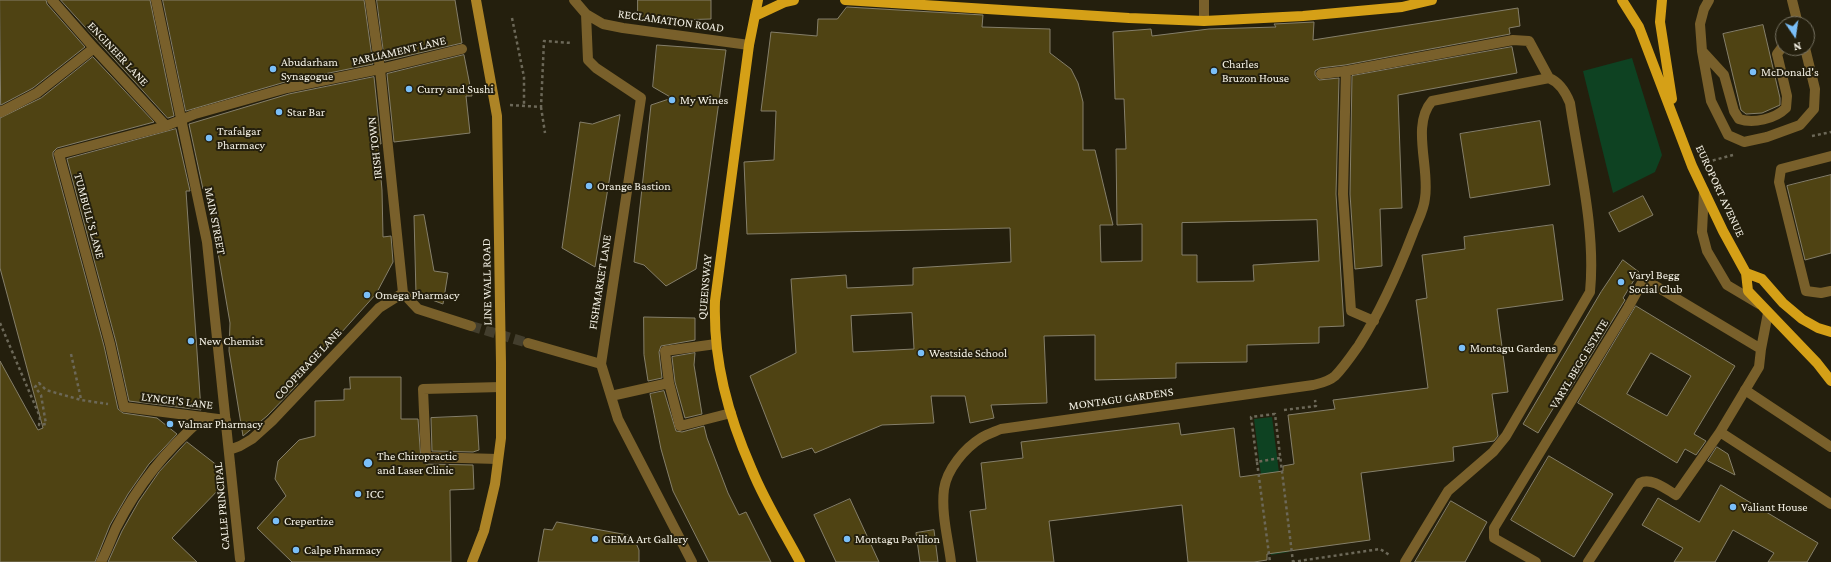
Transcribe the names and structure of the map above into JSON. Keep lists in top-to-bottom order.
{
  "streets": {
    "main road": ["EUROPORT AVENUE", "QUEENSWAY"],
    "street": [
      "RECLAMATION ROAD",
      "PARLIAMENT LANE",
      "ENGINEER LANE",
      "IRISH TOWN",
      "TUMBULL'S LANE",
      "MAIN STREET",
      "LINE WALL ROAD",
      "FISHMARKET LANE",
      "COOPERAGE LANE",
      "VARYL BEGG ESTATE",
      "MONTAGU GARDENS",
      "LYNCH'S LANE",
      "CALLE PRINCIPAL"
    ]
  },
  "crossings": [
    ["RECLAMATION ROAD", "FISHMARKET LANE"],
    ["RECLAMATION ROAD", "QUEENSWAY"],
    ["PARLIAMENT LANE", "IRISH TOWN"],
    ["PARLIAMENT LANE", "TUMBULL'S LANE"],
    ["PARLIAMENT LANE", "MAIN STREET"],
    ["ENGINEER LANE", "TUMBULL'S LANE"],
    ["IRISH TOWN", "COOPERAGE LANE"],
    ["TUMBULL'S LANE", "MAIN STREET"],
    ["TUMBULL'S LANE", "LYNCH'S LANE"],
    ["MAIN STREET", "COOPERAGE LANE"],
    ["MAIN STREET", "LYNCH'S LANE"],
    ["MAIN STREET", "CALLE PRINCIPAL"],
    ["COOPERAGE LANE", "CALLE PRINCIPAL"]
  ],
  "places": [
    "Abudarham Synagogue",
    "Charles Bruzon House",
    "McDonald's",
    "Curry and Sushi",
    "My Wines",
    "Star Bar",
    "Trafalgar Pharmacy",
    "Orange Bastion",
    "Varyl Begg Social Club",
    "Omega Pharmacy",
    "New Chemist",
    "Montagu Gardens",
    "Westside School",
    "Valmar Pharmacy",
    "The Chiropractic and Laser Clinic",
    "ICC",
    "Valiant House",
    "Crepertize",
    "GEMA Art Gallery",
    "Montagu Pavilion",
    "Calpe Pharmacy"
  ],
  "north": "bottom"
}
